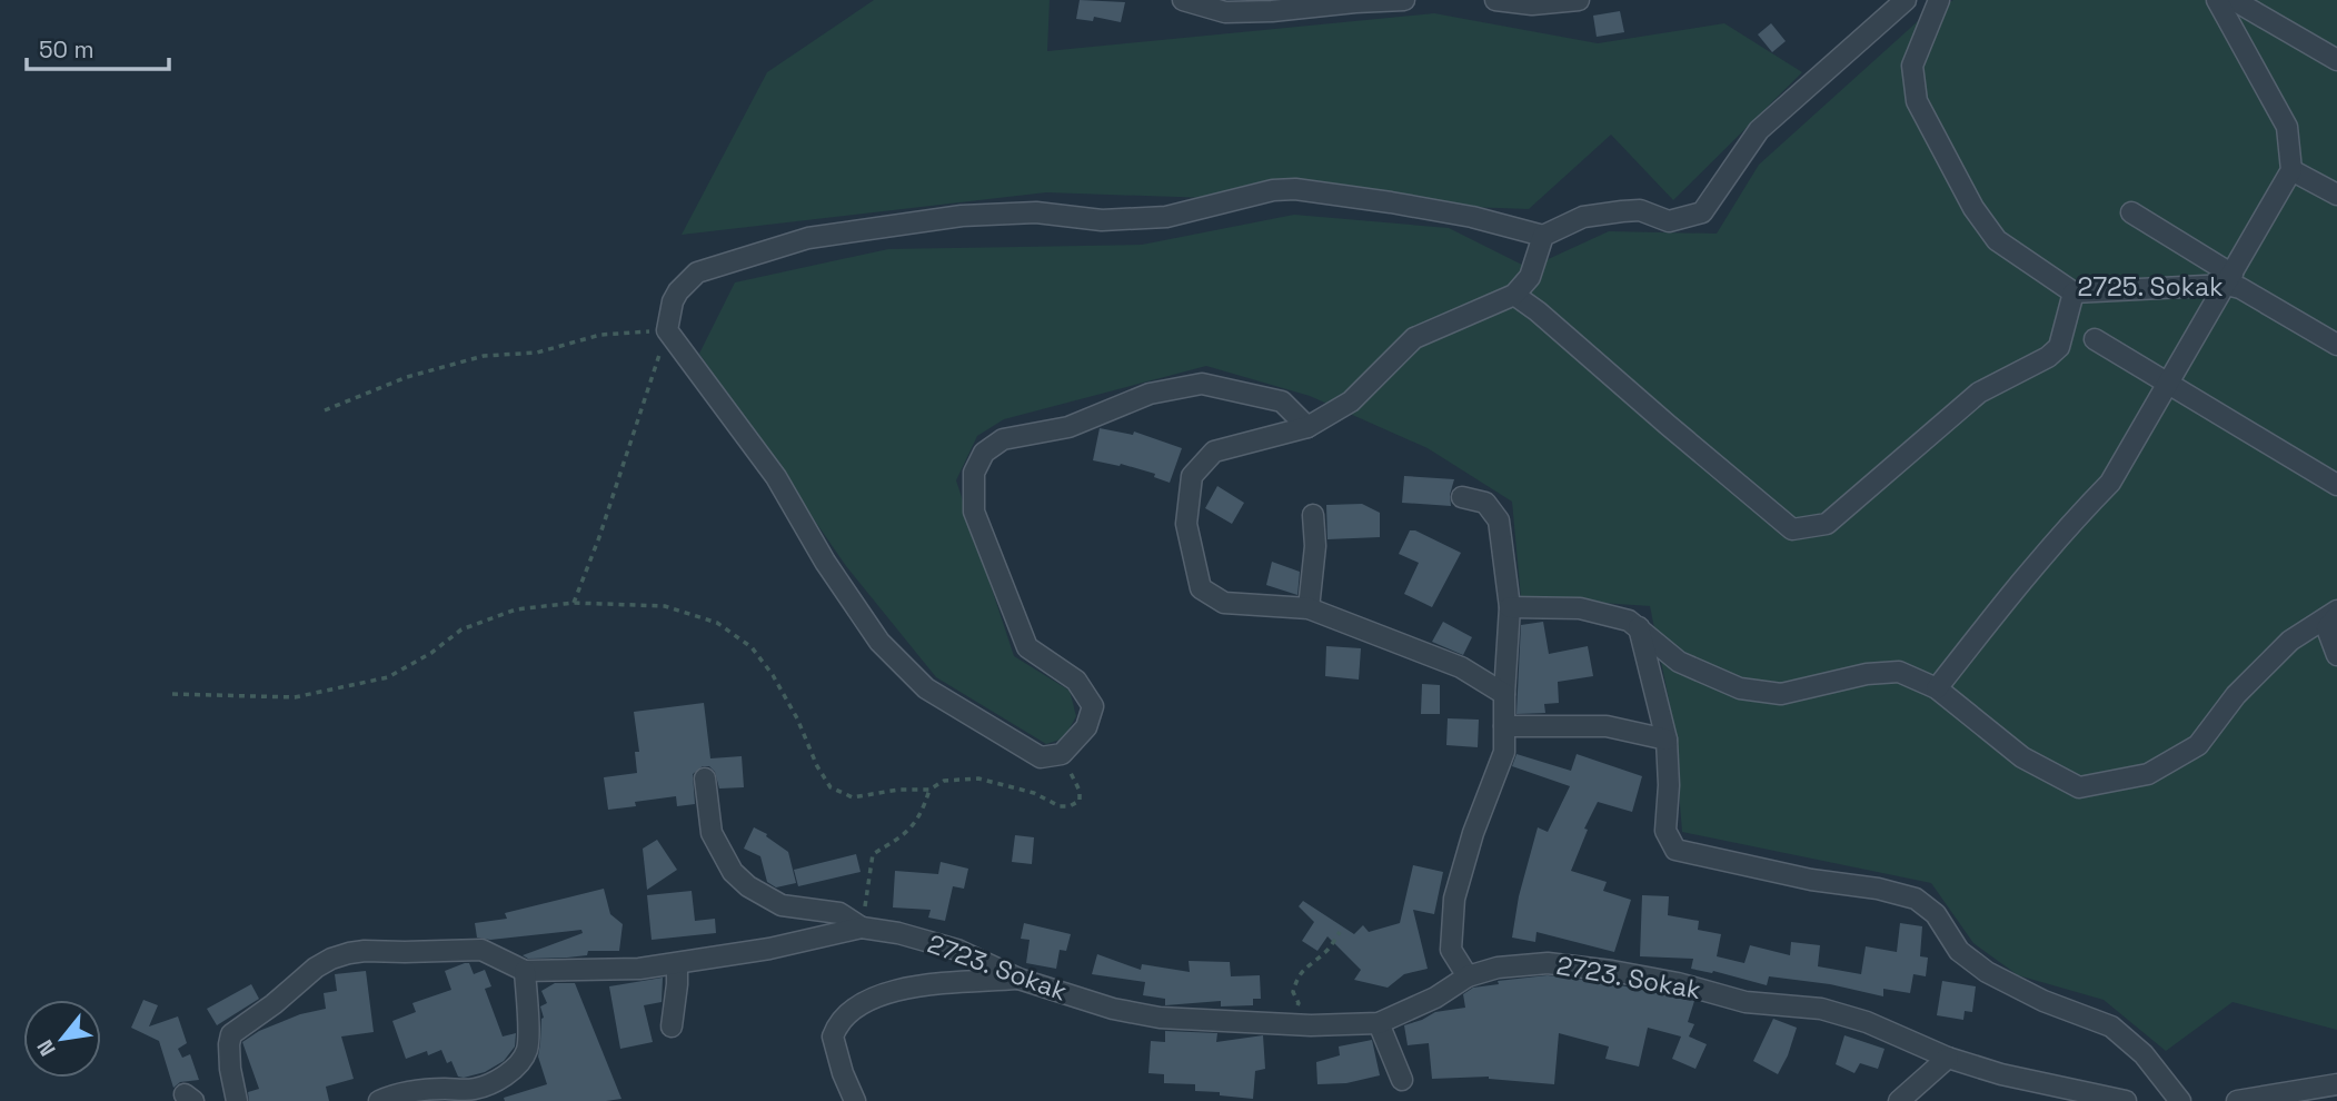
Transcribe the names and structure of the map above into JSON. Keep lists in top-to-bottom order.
{
  "streets": {
    "street": ["2725. Sokak", "2723. Sokak"]
  },
  "scale_bar": "50 m",
  "north": "bottom left"
}
